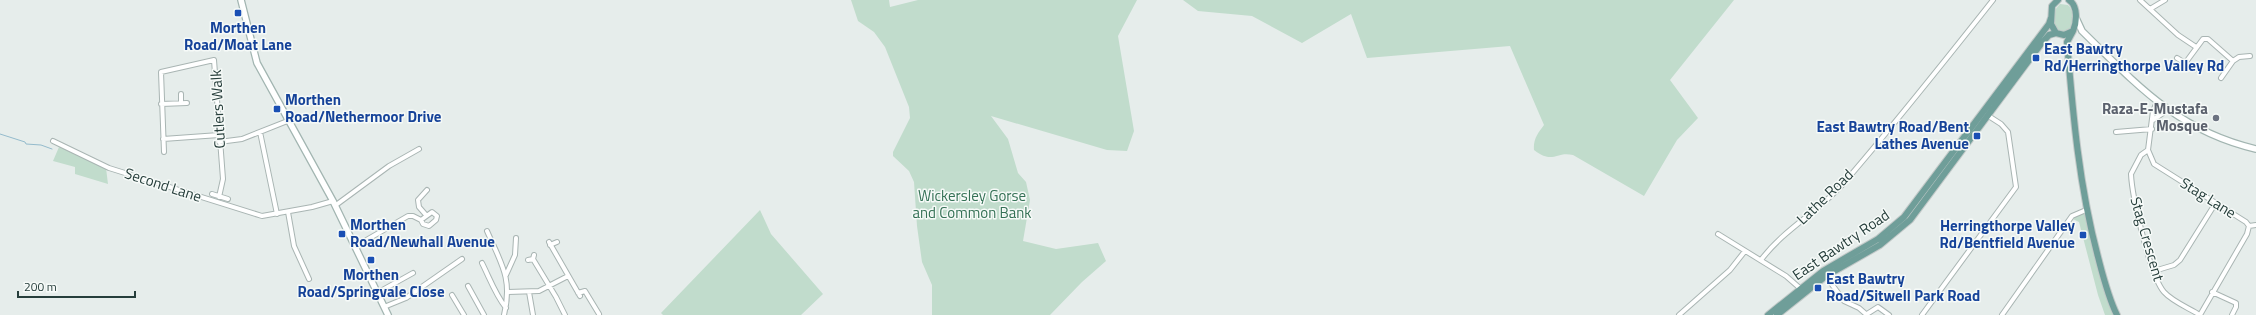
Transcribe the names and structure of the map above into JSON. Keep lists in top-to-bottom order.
{
  "streets": {
    "main road": ["East Bawtry Road"],
    "street": [
      "Cutlers Walk",
      "Second Lane",
      "Lathe Road",
      "Stag Lane",
      "Stag Crescent"
    ]
  },
  "crossings": [
    ["Stag Lane", "Stag Crescent"]
  ],
  "parks": ["Wickersley Gorse and Common Bank"],
  "places": {
    "transit": [
      "Morthen Road/Moat Lane",
      "East Bawtry Rd/Herringthorpe Valley Rd",
      "Morthen Road/Nethermoor Drive",
      "East Bawtry Road/Bent Lathes Avenue",
      "Morthen Road/Newhall Avenue",
      "Herringthorpe Valley Rd/Bentfield Avenue",
      "Morthen Road/Springvale Close",
      "East Bawtry Road/Sitwell Park Road"
    ],
    "other": ["Raza-E-Mustafa Mosque"]
  },
  "scale_bar": "200 m"
}
